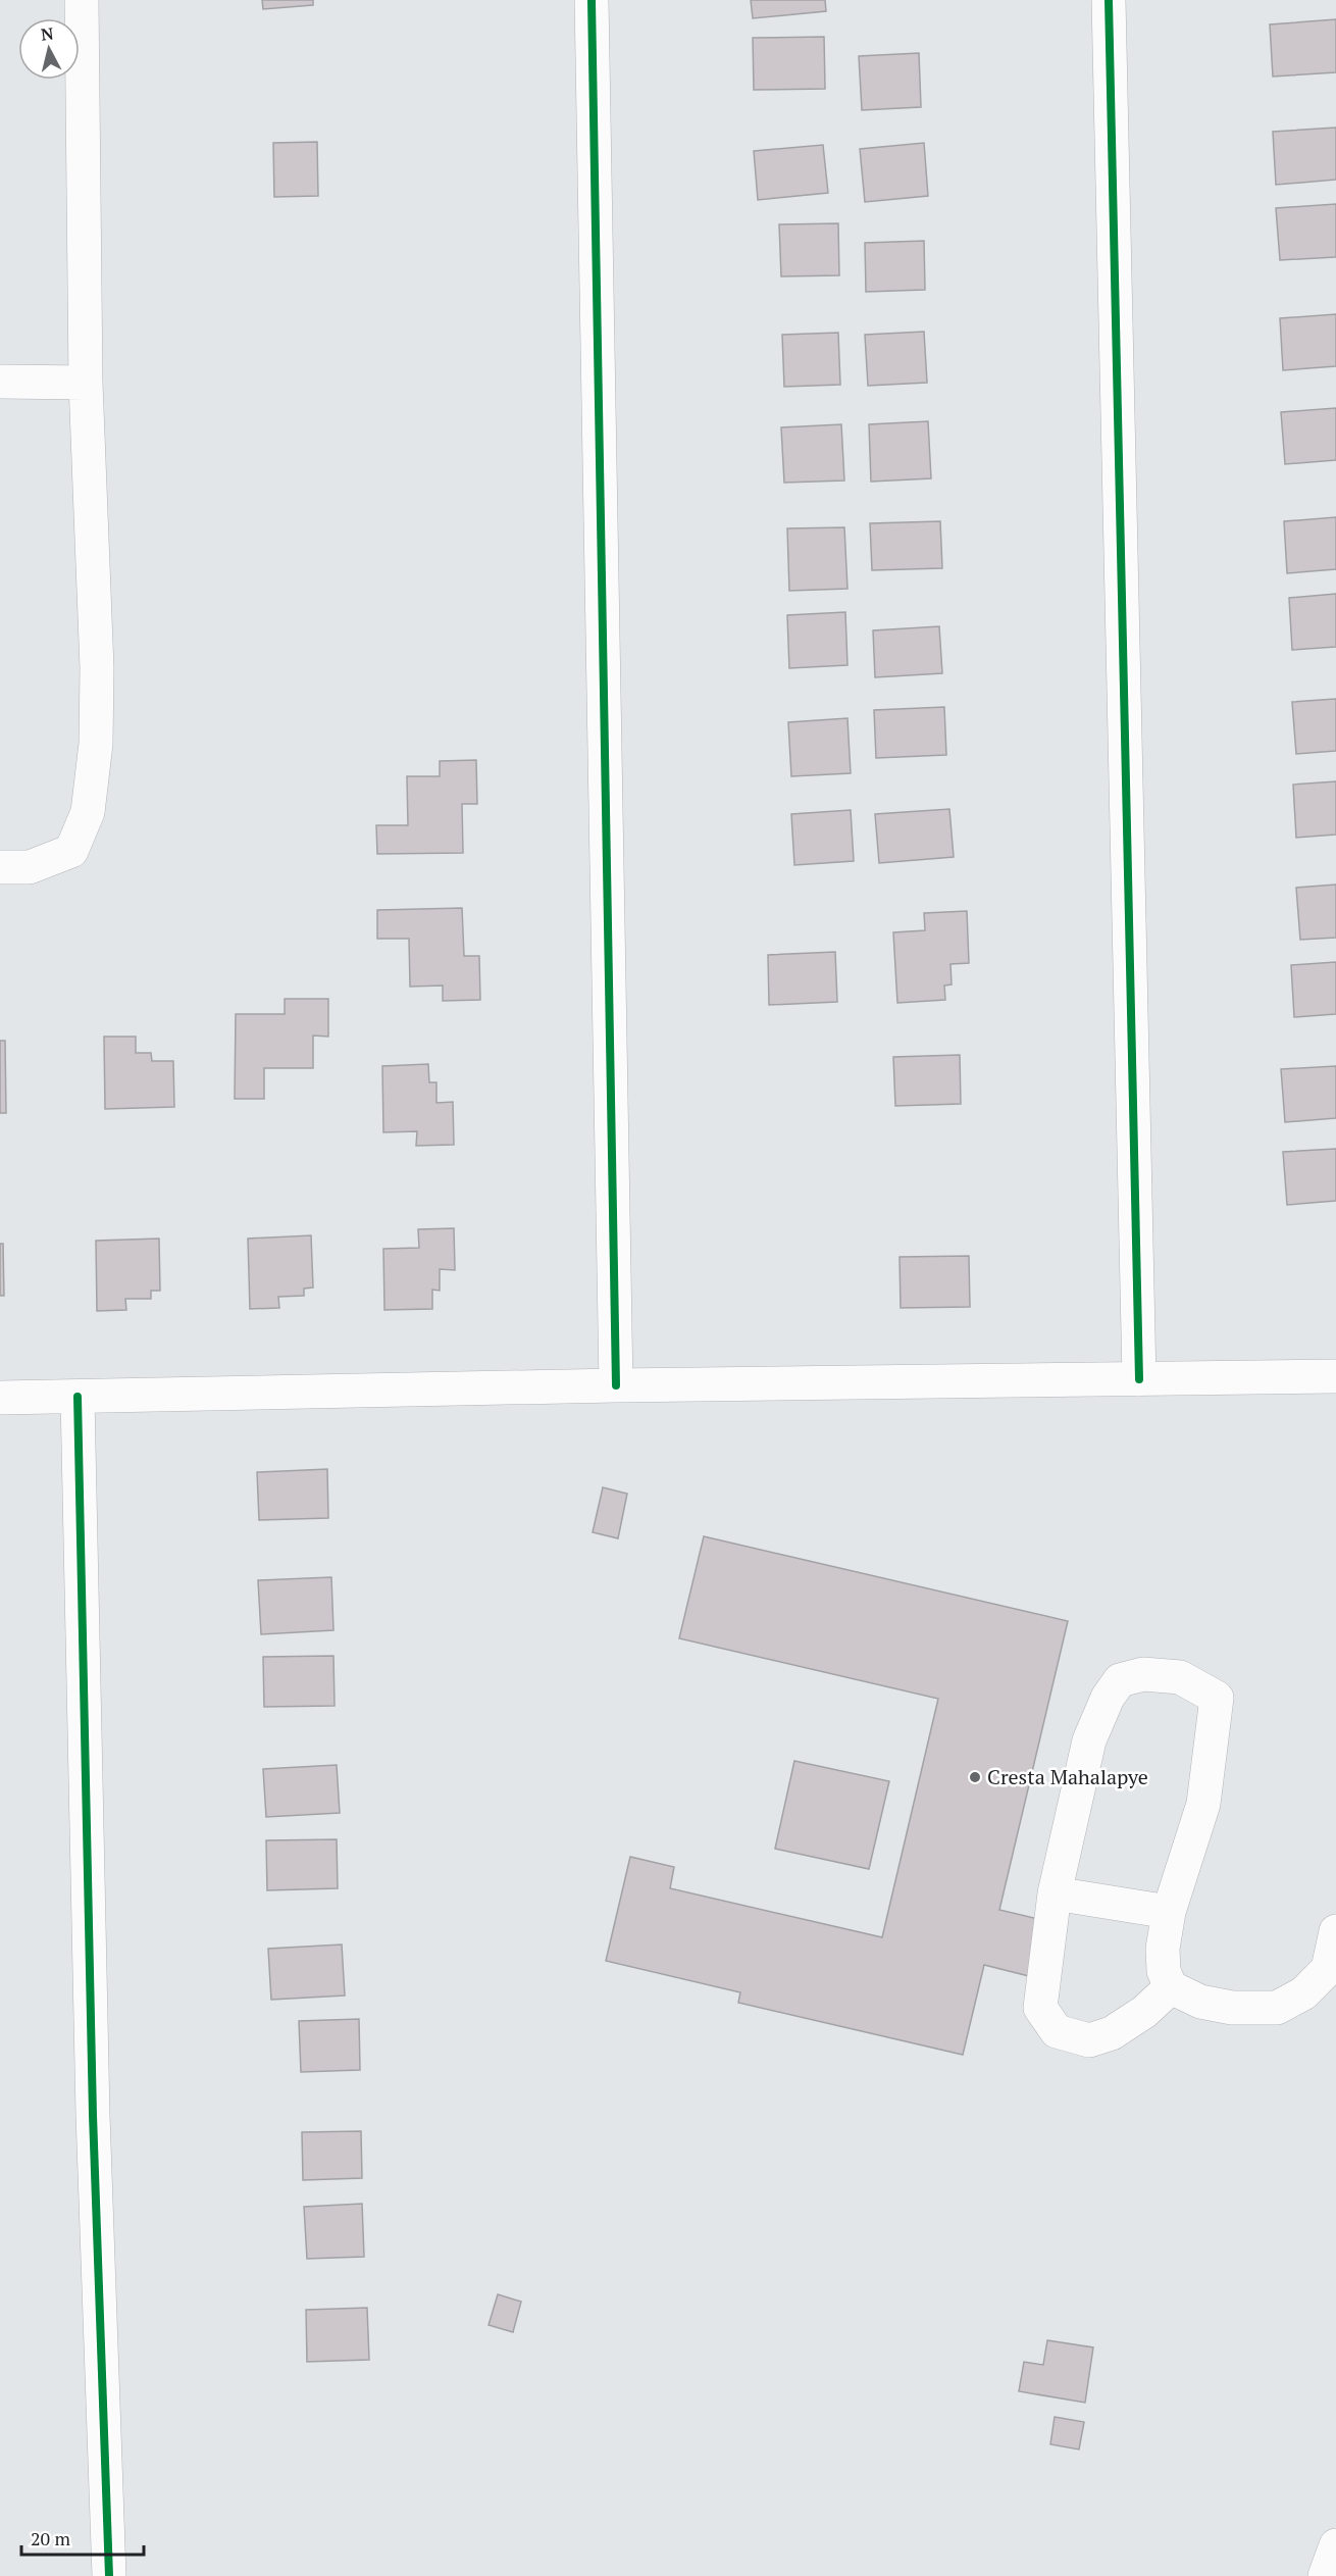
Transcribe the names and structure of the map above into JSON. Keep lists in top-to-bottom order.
{
  "places": ["Cresta Mahalapye"],
  "scale_bar": "20 m",
  "north": "top"
}
